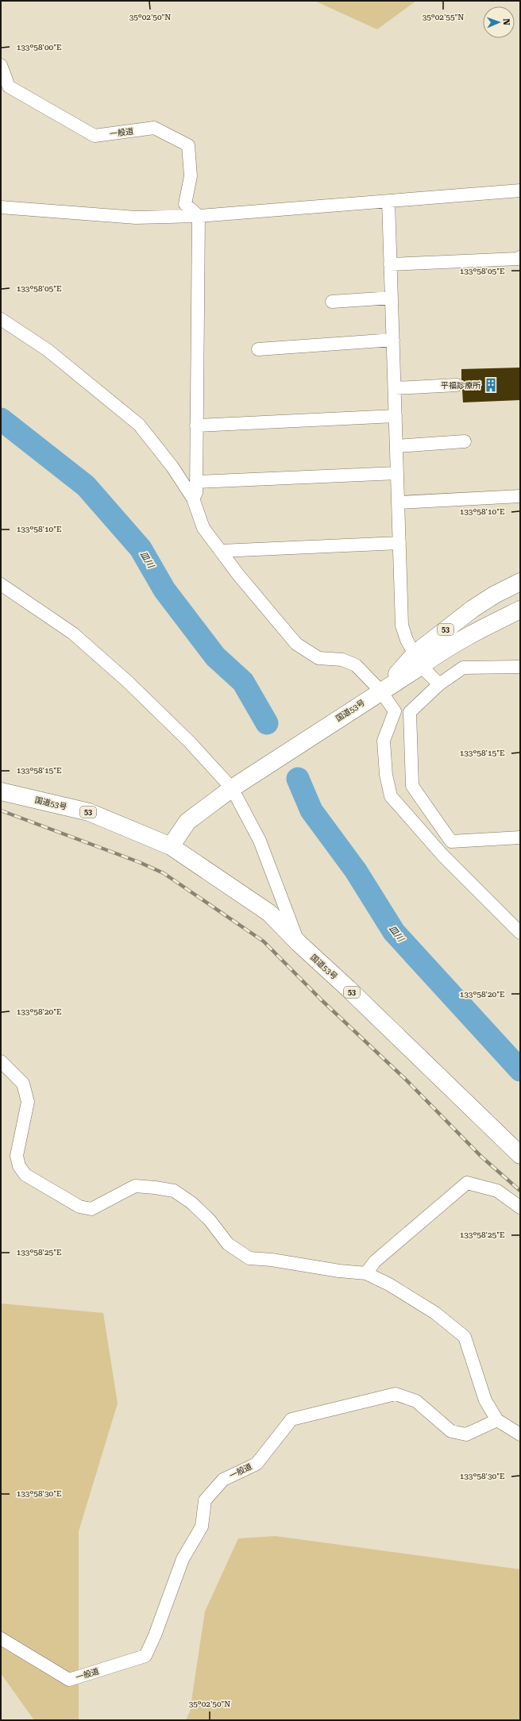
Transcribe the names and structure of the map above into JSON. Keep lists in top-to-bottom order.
{
  "streets": {
    "highway": ["53", "国道53号"],
    "street": ["一般道"]
  },
  "water": ["皿川"],
  "places": {
    "building": ["平福診療所"]
  },
  "north": "right",
  "coordinates": [
    "35°02'50\"N",
    "35°02'55\"N",
    "133°58'00\"E",
    "133°58'05\"E",
    "133°58'10\"E",
    "133°58'15\"E",
    "133°58'20\"E",
    "133°58'25\"E",
    "133°58'30\"E"
  ]
}
